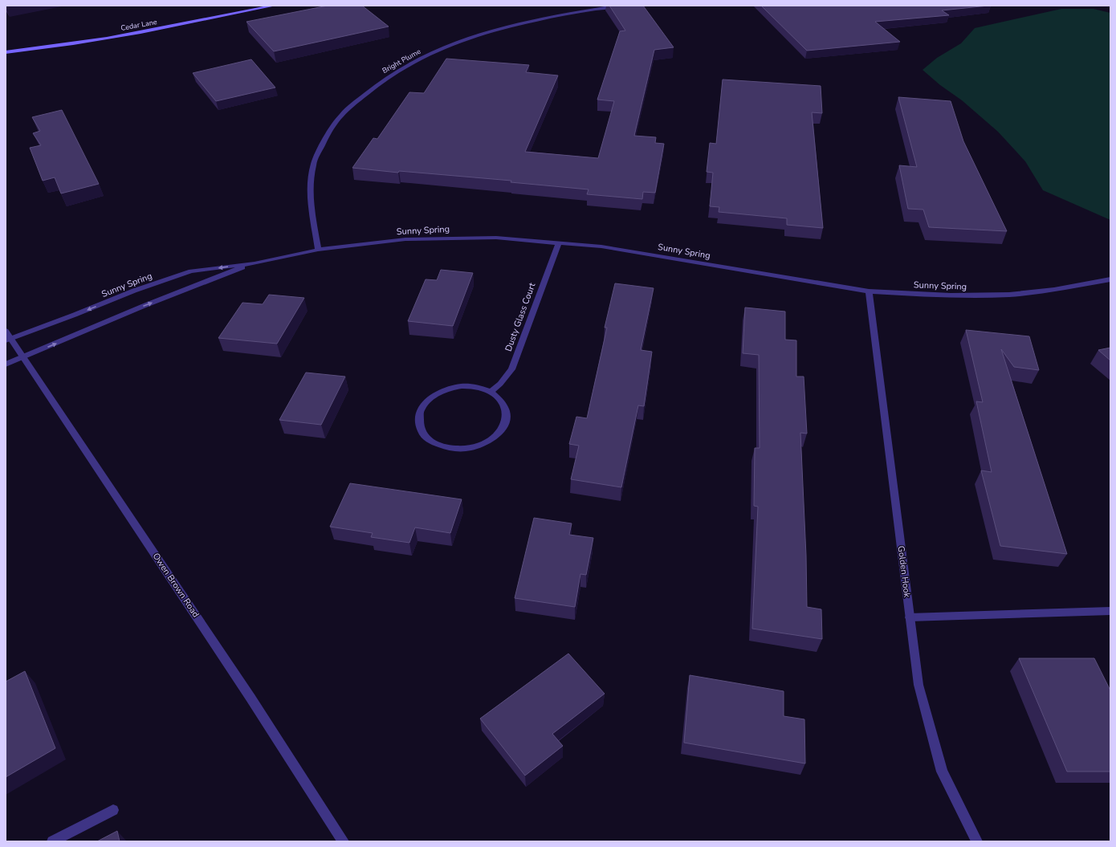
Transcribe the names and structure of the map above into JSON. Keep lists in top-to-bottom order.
{
  "streets": {
    "main road": ["Cedar Lane"],
    "street": [
      "Bright Plume",
      "Sunny Spring",
      "Dusty Glass Court",
      "Golden Hook",
      "Owen Brown Road"
    ]
  },
  "crossings": [
    ["Bright Plume", "Sunny Spring"],
    ["Sunny Spring", "Dusty Glass Court"],
    ["Sunny Spring", "Golden Hook"],
    ["Sunny Spring", "Owen Brown Road"]
  ]
}
